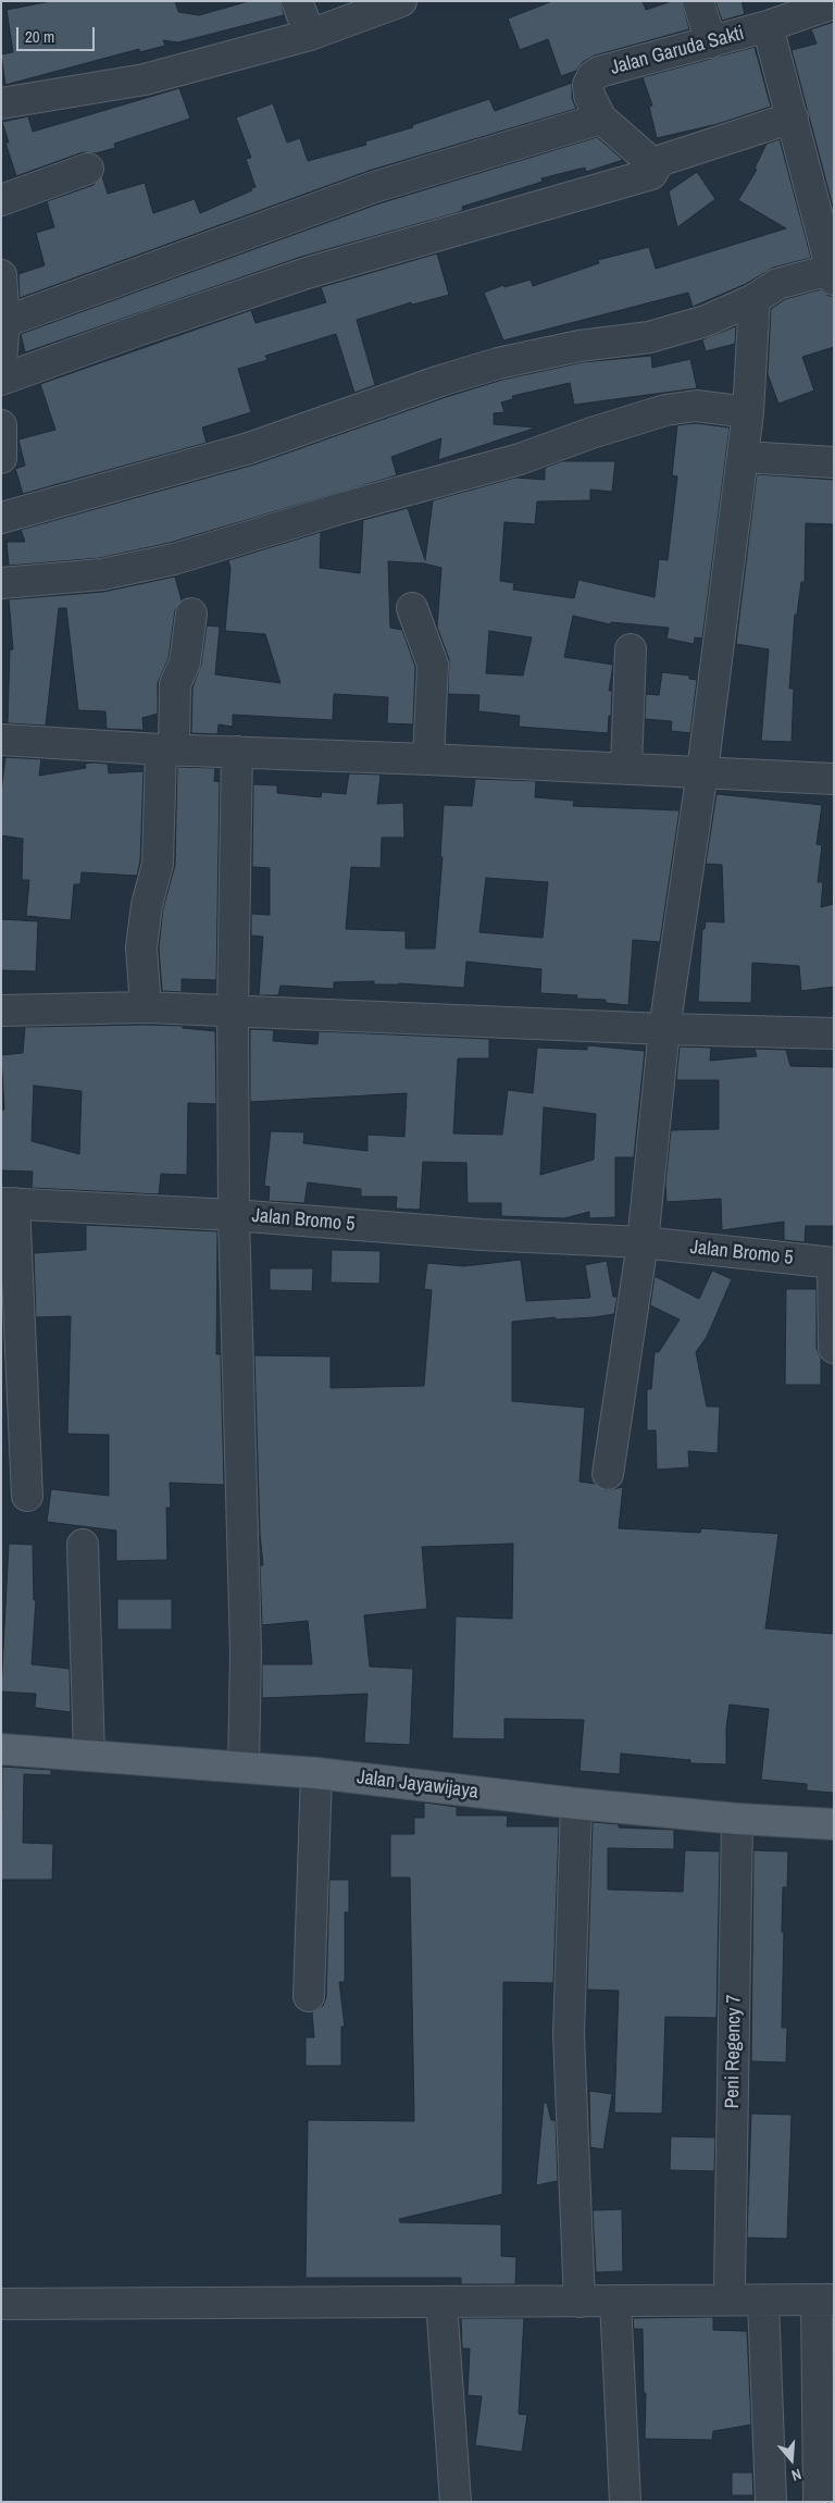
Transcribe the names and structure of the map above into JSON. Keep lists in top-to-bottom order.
{
  "streets": {
    "main road": ["Jalan Jayawijaya"],
    "street": ["Jalan Garuda Sakti", "Jalan Bromo 5", "Peni Regency 7"]
  },
  "crossings": [
    ["Jalan Jayawijaya", "Peni Regency 7"]
  ],
  "scale_bar": "20 m",
  "north": "bottom"
}
